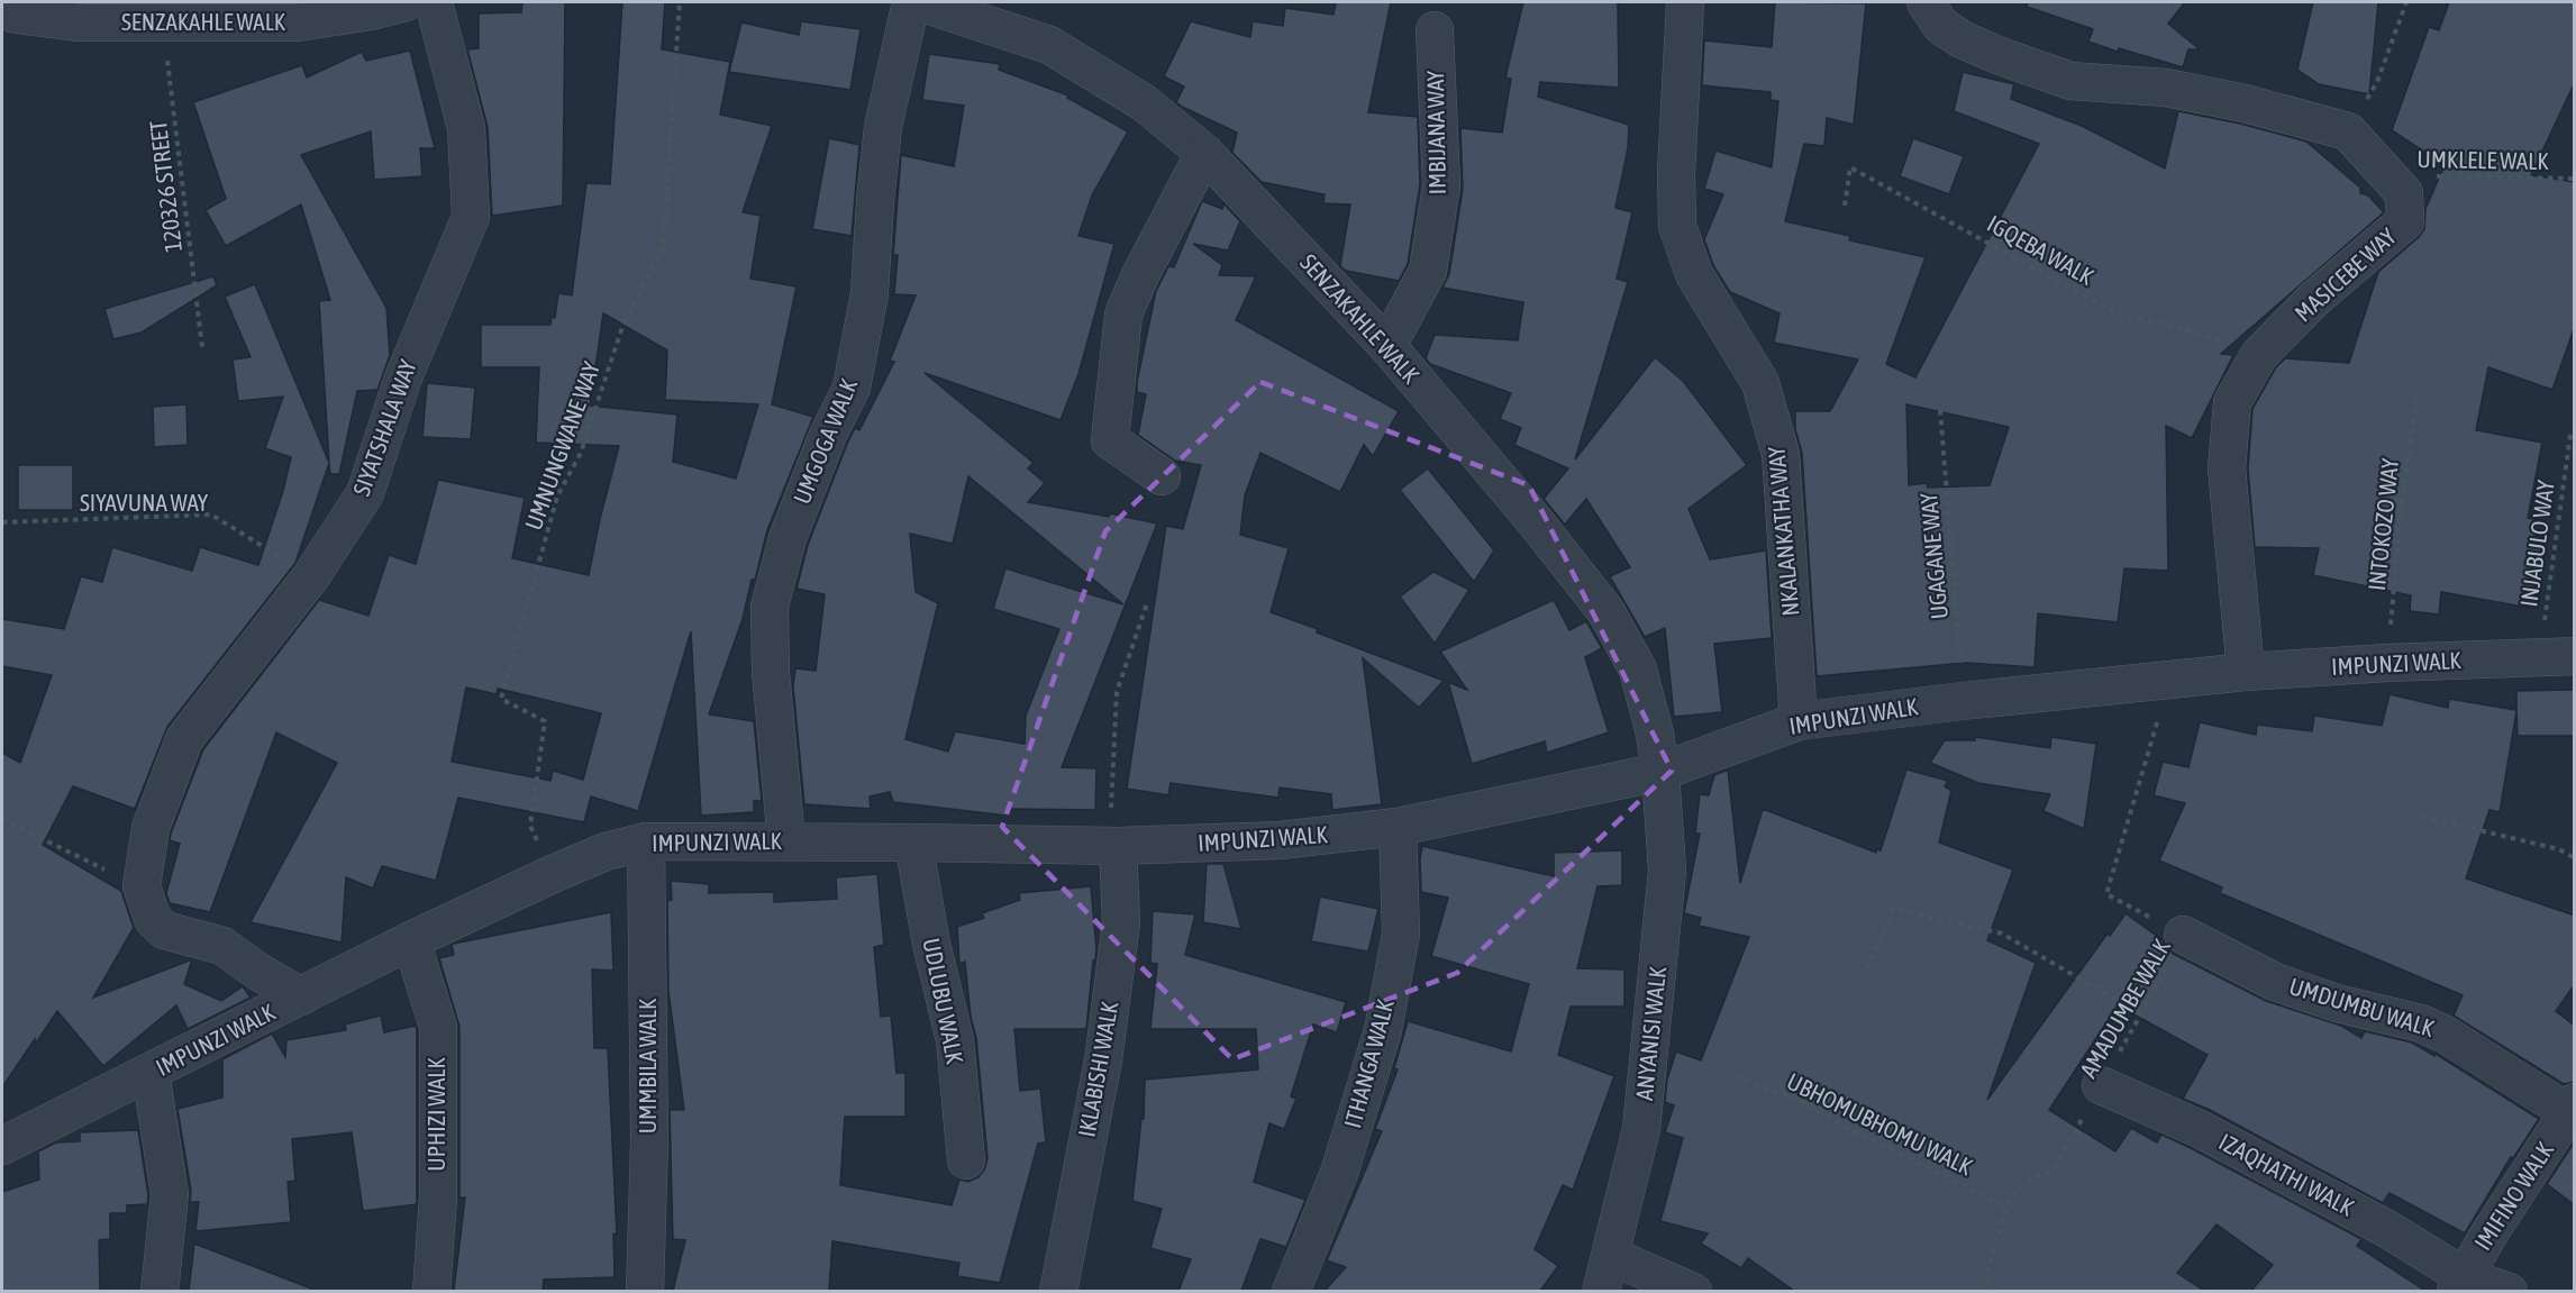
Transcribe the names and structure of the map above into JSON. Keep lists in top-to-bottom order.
{
  "streets": {
    "street": [
      "SENZAKAHLE WALK",
      "IMBIJANA WAY",
      "MASICEBE WAY",
      "SIYATSHALA WAY",
      "UMGOGA WALK",
      "NKALANKATHA WAY",
      "IMPUNZI WALK",
      "UDLUBU WALK",
      "UMDUMBU WALK",
      "ANYANISI WALK",
      "ITHANGA WALK",
      "UMMBILA WALK",
      "IKLABISHI WALK",
      "UPHIZI WALK",
      "IZAQHATHI WALK",
      "IMIFINO WALK"
    ],
    "path": [
      "UMKLELE WALK",
      "120326 STREET",
      "IGQEBA WALK",
      "UMNUNGWANE WAY",
      "SIYAVUNA WAY",
      "INTOKOZO WAY",
      "INJABULO WAY",
      "UGAGANE WAY",
      "AMADUMBE WALK",
      "UBHOMUBHOMU WALK"
    ]
  },
  "crossings": [
    ["SENZAKAHLE WALK", "IMBIJANA WAY"],
    ["SENZAKAHLE WALK", "120326 STREET"],
    ["SENZAKAHLE WALK", "IMPUNZI WALK"],
    ["SENZAKAHLE WALK", "ANYANISI WALK"],
    ["UMKLELE WALK", "MASICEBE WAY"],
    ["IGQEBA WALK", "MASICEBE WAY"],
    ["MASICEBE WAY", "IMPUNZI WALK"],
    ["SIYATSHALA WAY", "SIYAVUNA WAY"],
    ["UMGOGA WALK", "IMPUNZI WALK"],
    ["UMNUNGWANE WAY", "IMPUNZI WALK"],
    ["INTOKOZO WAY", "IMPUNZI WALK"],
    ["NKALANKATHA WAY", "IMPUNZI WALK"],
    ["INJABULO WAY", "IMPUNZI WALK"],
    ["UGAGANE WAY", "IMPUNZI WALK"],
    ["IMPUNZI WALK", "UDLUBU WALK"],
    ["IMPUNZI WALK", "AMADUMBE WALK"],
    ["IMPUNZI WALK", "ANYANISI WALK"],
    ["IMPUNZI WALK", "ITHANGA WALK"],
    ["IMPUNZI WALK", "UMMBILA WALK"],
    ["IMPUNZI WALK", "IKLABISHI WALK"],
    ["IMPUNZI WALK", "UPHIZI WALK"],
    ["UMDUMBU WALK", "AMADUMBE WALK"],
    ["UMDUMBU WALK", "IMIFINO WALK"],
    ["AMADUMBE WALK", "UBHOMUBHOMU WALK"],
    ["AMADUMBE WALK", "IZAQHATHI WALK"],
    ["IZAQHATHI WALK", "IMIFINO WALK"]
  ]
}
